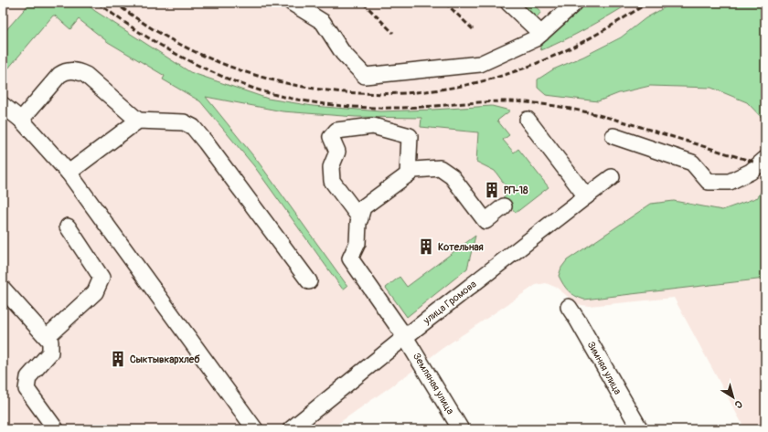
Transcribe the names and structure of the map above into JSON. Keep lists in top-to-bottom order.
{
  "streets": {
    "street": ["улица Громова", "Зимняя улица", "Земляная улица"]
  },
  "crossings": [
    ["улица Громова", "Земляная улица"]
  ],
  "places": {
    "building": ["РП-18", "Котельная", "Сыктывкархлеб"]
  },
  "north": "bottom right"
}
